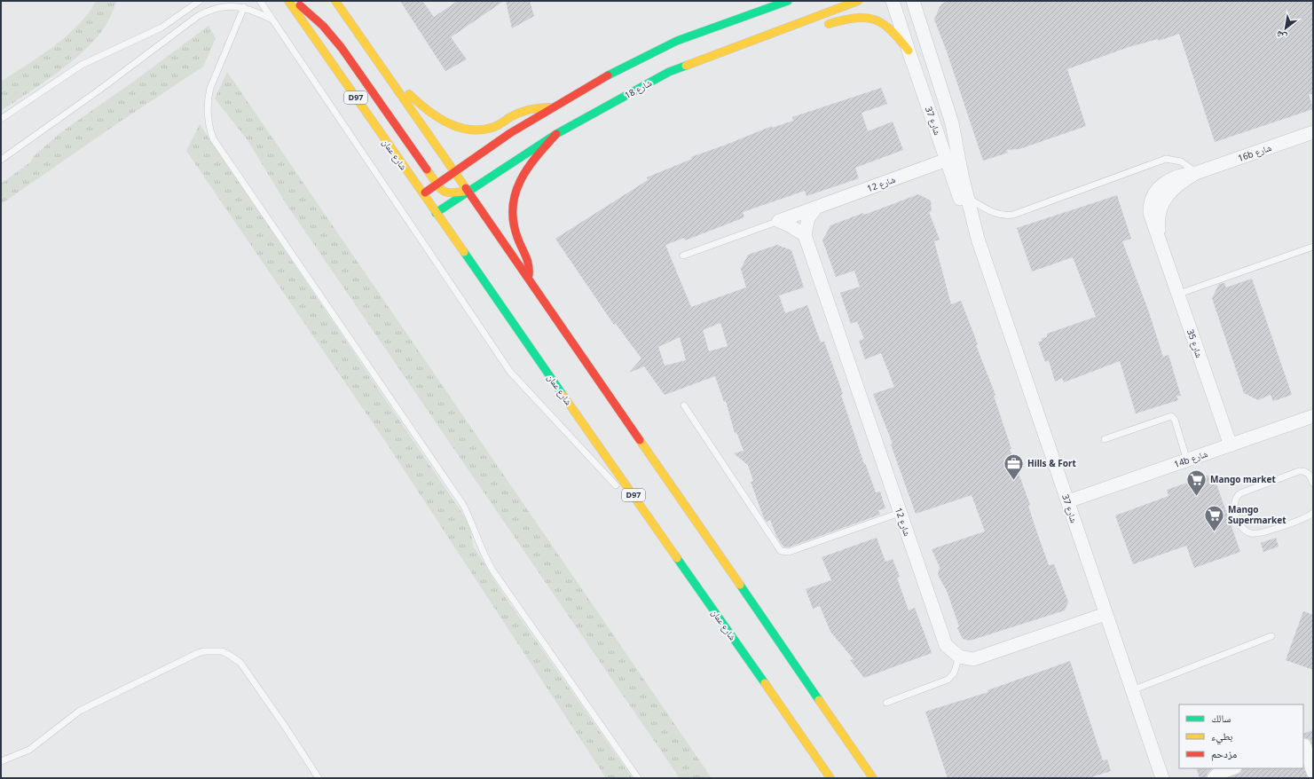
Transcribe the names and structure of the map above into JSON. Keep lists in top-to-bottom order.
{
  "streets": {
    "main road": ["شارع 18", "D97", "شارع عمان"],
    "street": [
      "شارع 37",
      "16b شارع",
      "شارع 12",
      "شارع 35",
      "14b شارع"
    ]
  },
  "crossings": [
    ["شارع 18", "شارع عمان"],
    ["شارع 37", "شارع 12"],
    ["شارع 37", "14b شارع"],
    ["16b شارع", "شارع 35"],
    ["شارع 35", "14b شارع"]
  ],
  "places": {
    "office": ["Hills & Fort"],
    "supermarket": ["Mango market", "Mango Supermarket"]
  },
  "legend": ["سالك", "بطيء", "مزدحم"],
  "north": "bottom left"
}
